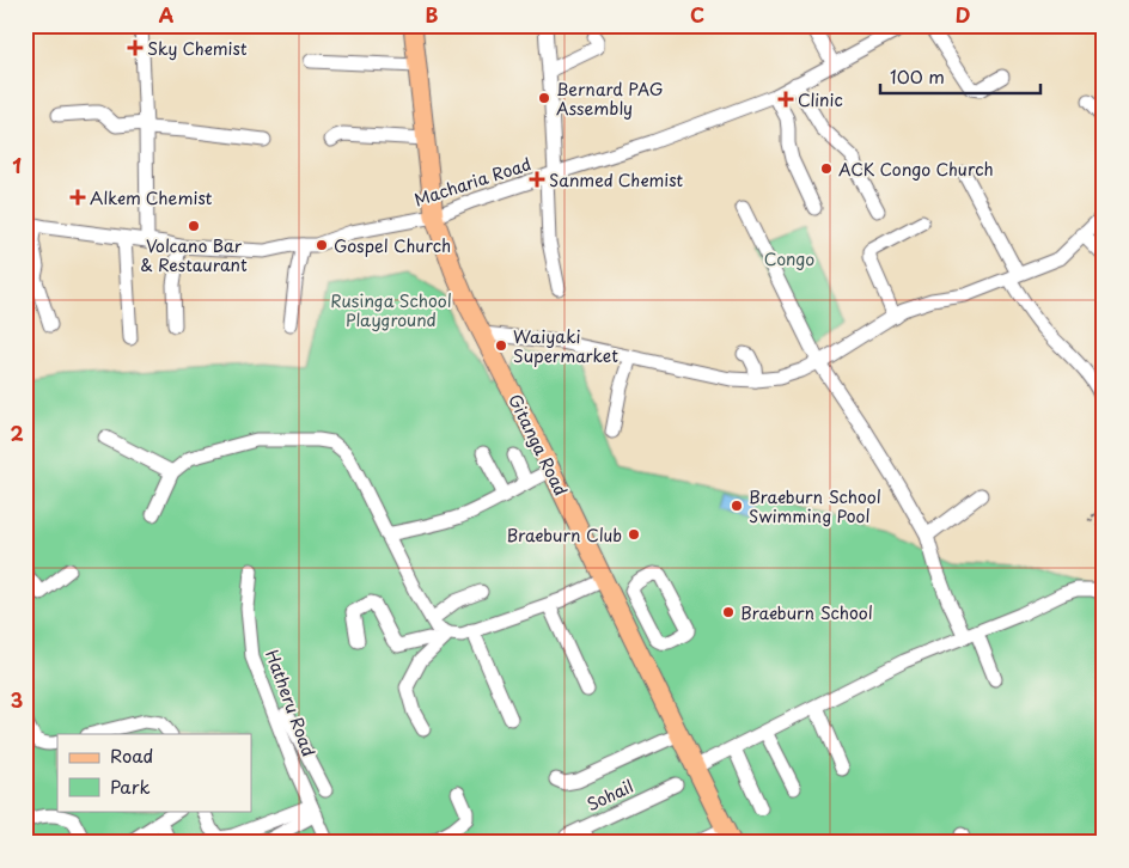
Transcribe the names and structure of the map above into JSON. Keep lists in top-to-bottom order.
{
  "streets": {
    "main road": ["Gitanga Road"],
    "street": ["Macharia Road", "Hatheru Road", "Sohail"]
  },
  "crossings": [
    ["Macharia Road", "Gitanga Road"]
  ],
  "parks": ["Congo", "Rusinga School Playground"],
  "places": {
    "health": [
      "Sky Chemist",
      "Clinic",
      "Sanmed Chemist",
      "Alkem Chemist"
    ],
    "other": [
      "Bernard PAG Assembly",
      "ACK Congo Church",
      "Volcano Bar & Restaurant",
      "Gospel Church",
      "Waiyaki Supermarket",
      "Braeburn School Swimming Pool",
      "Braeburn Club",
      "Braeburn School"
    ]
  },
  "legend": ["Road", "Park"],
  "scale_bar": "100 m",
  "grid": {
    "columns": [
      "A",
      "B",
      "C",
      "D"
    ],
    "rows": ["1", "2", "3"]
  }
}
